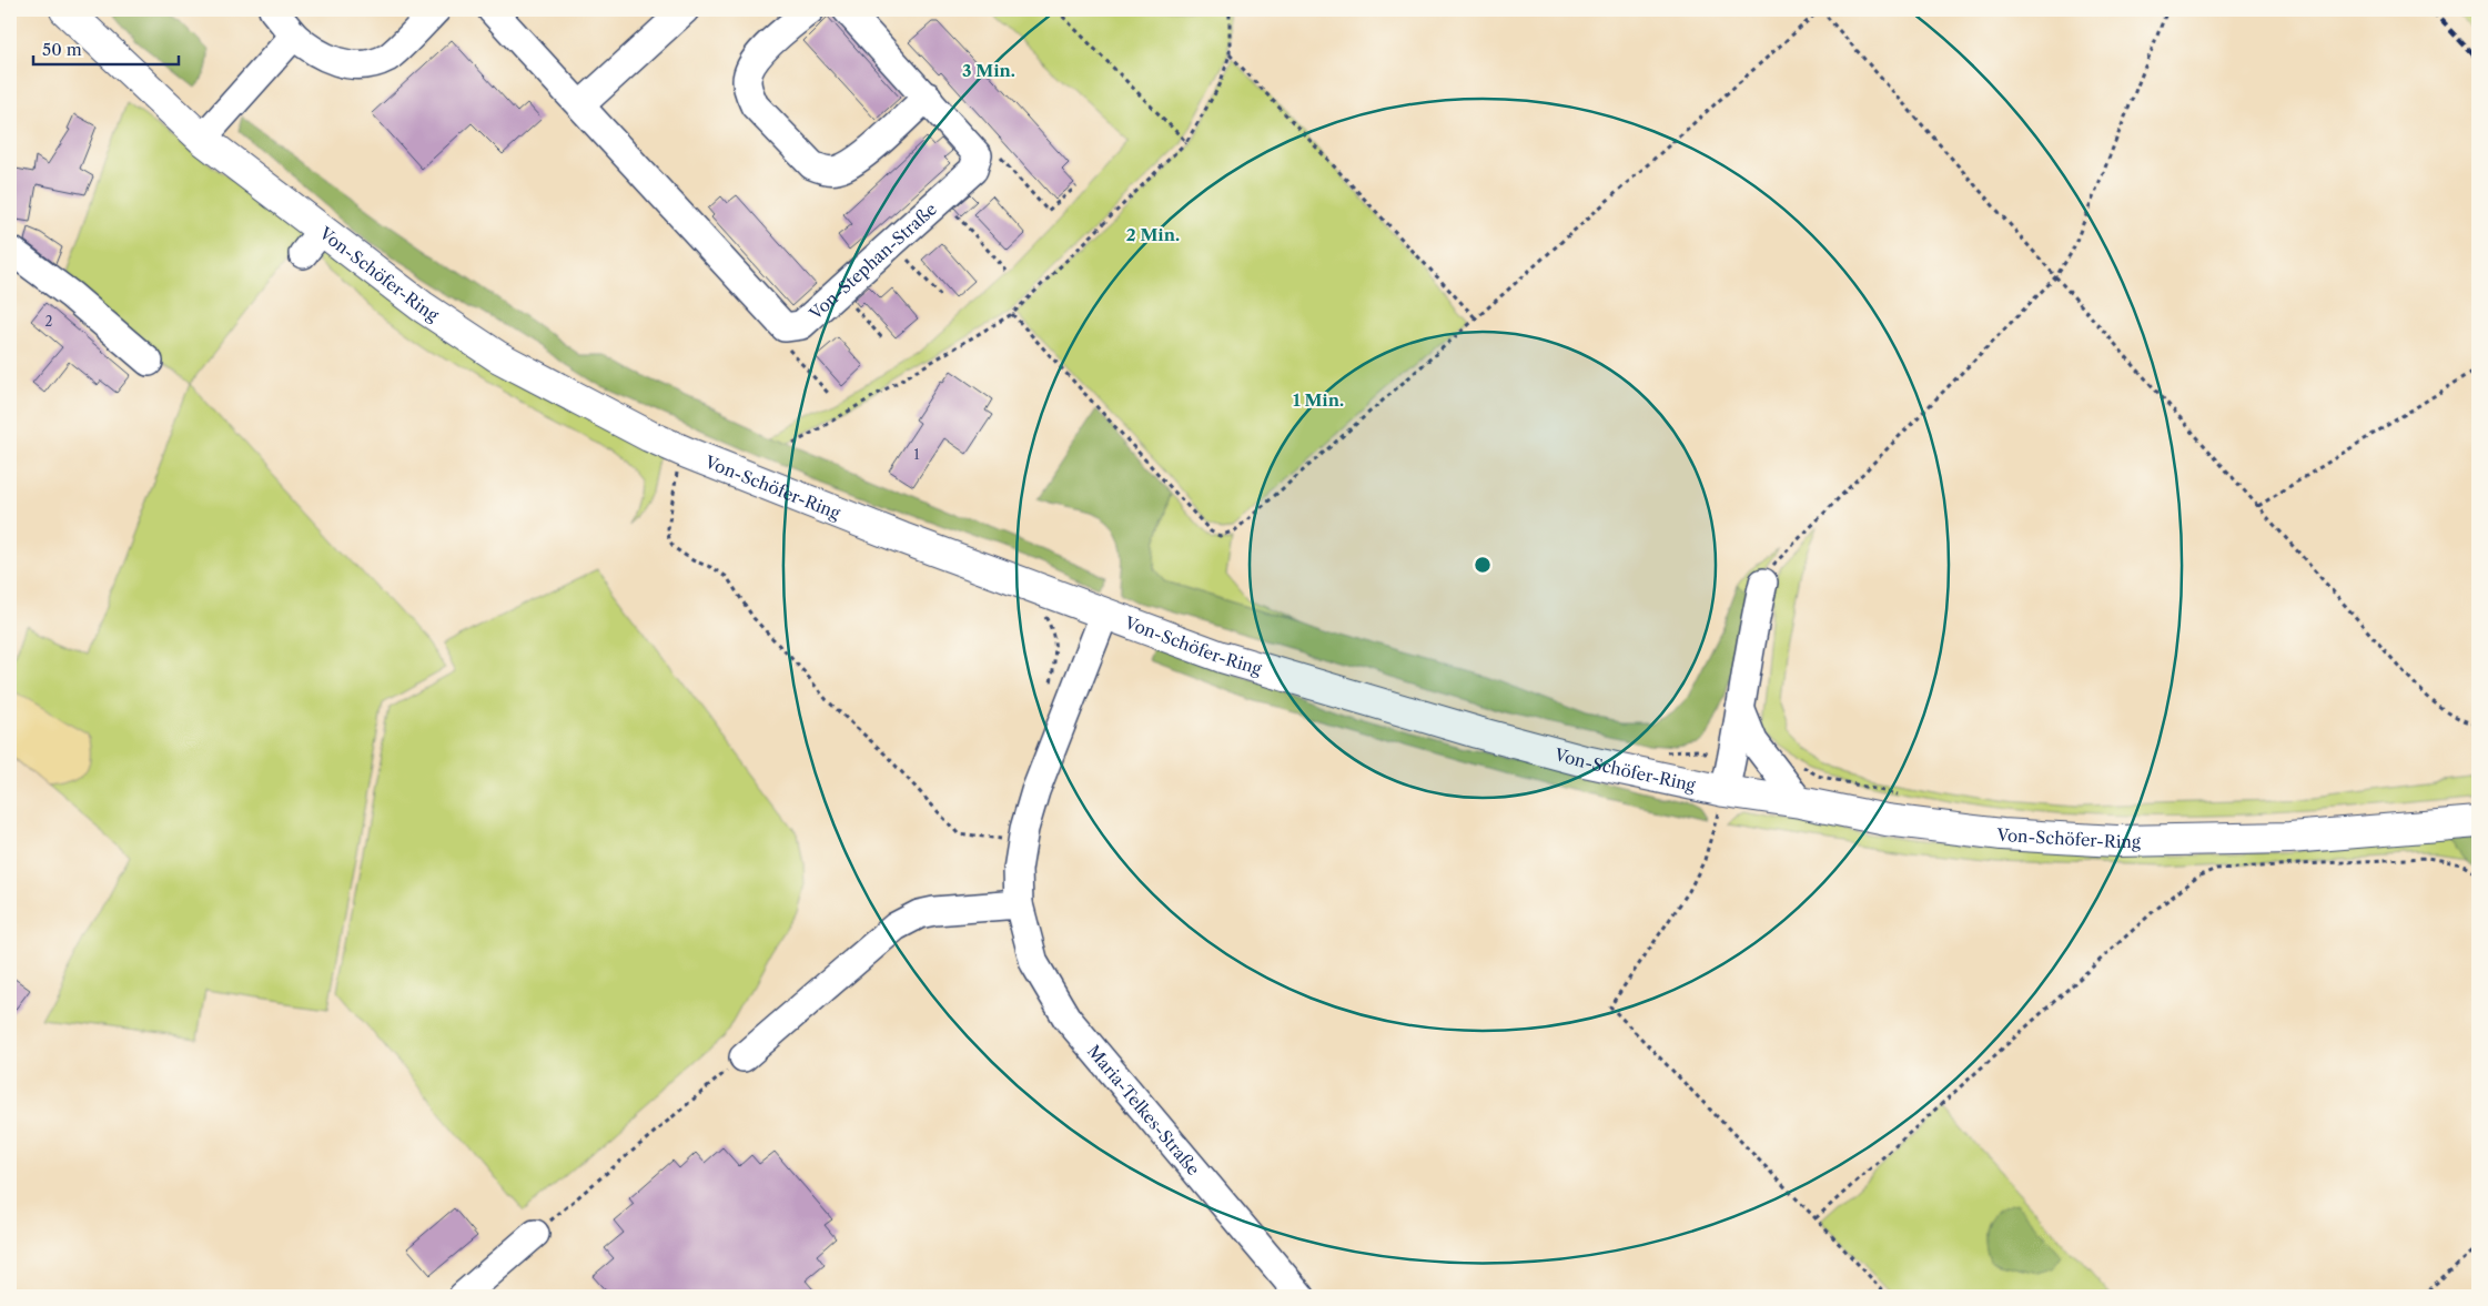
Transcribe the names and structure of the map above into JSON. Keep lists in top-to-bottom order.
{
  "streets": {
    "main road": ["Von-Schöfer-Ring"],
    "street": ["Von-Stephan-Straße", "Maria-Telkes-Straße"]
  },
  "crossings": [
    ["Von-Schöfer-Ring", "Maria-Telkes-Straße"]
  ],
  "house_numbers": ["2", "1"],
  "scale_bar": "50 m",
  "rings": ["3 Min.", "2 Min.", "1 Min."]
}
